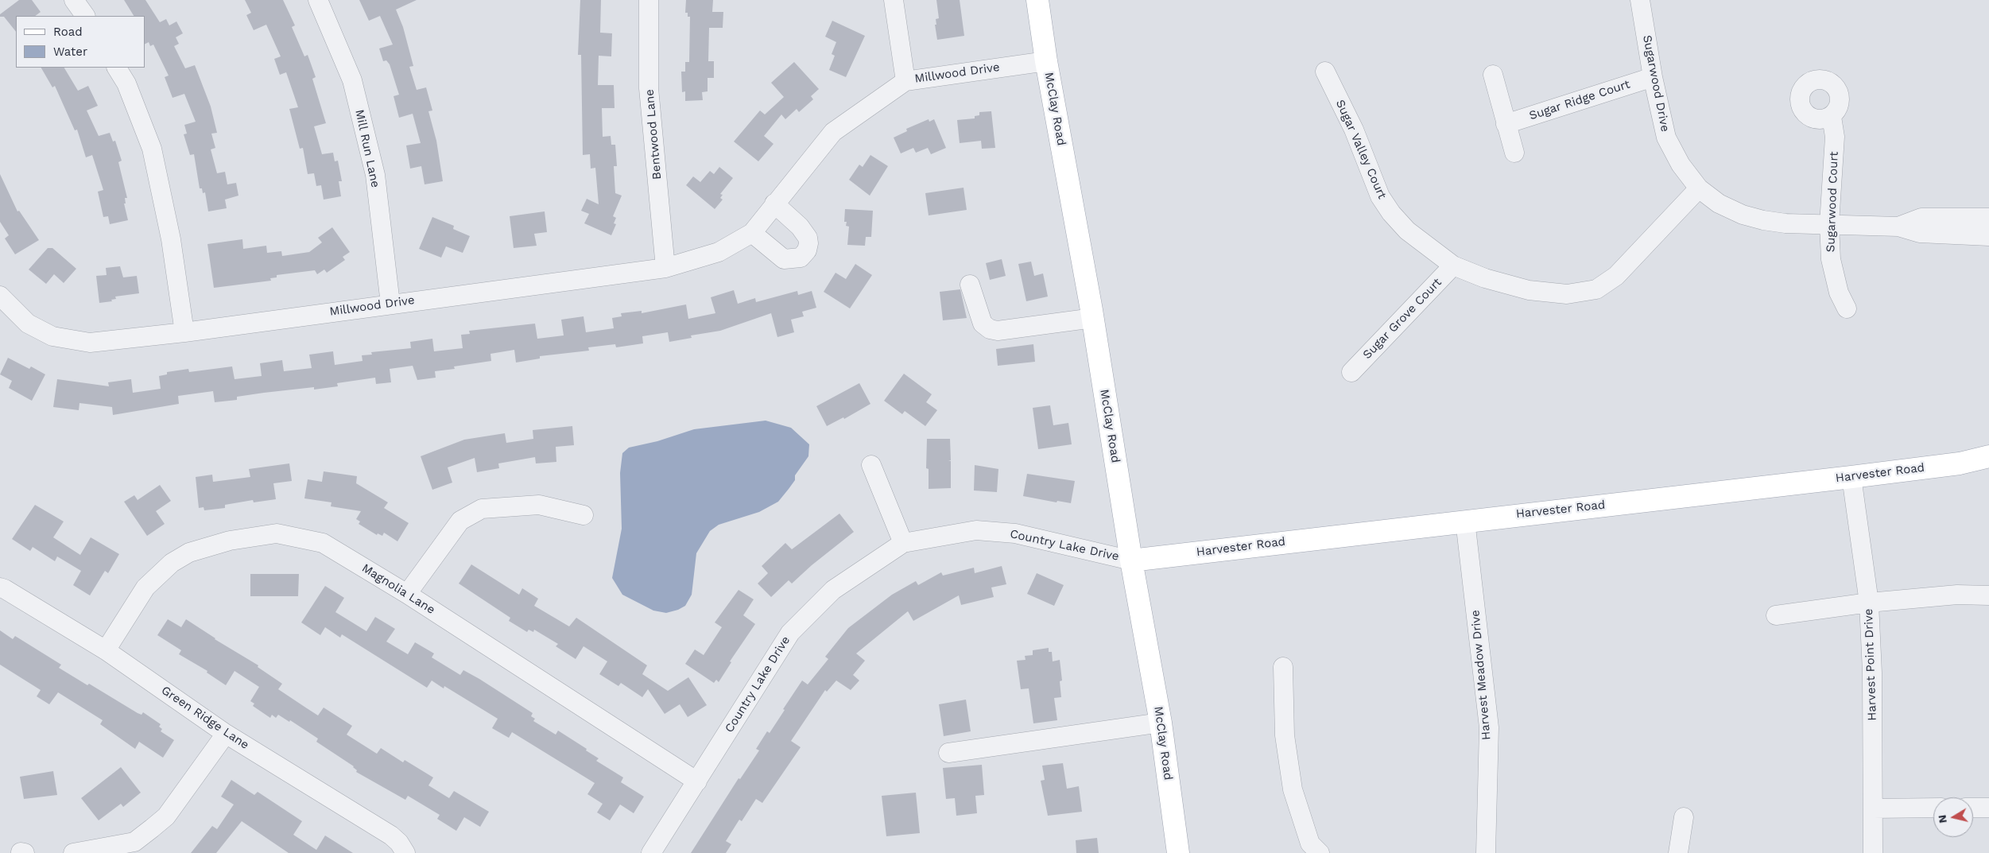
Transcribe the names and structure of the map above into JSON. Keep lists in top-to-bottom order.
{
  "streets": {
    "main road": ["McClay Road", "Harvester Road"],
    "street": [
      "Millwood Drive",
      "Sugarwood Drive",
      "Sugar Ridge Court",
      "Bentwood Lane",
      "Mill Run Lane",
      "Sugar Valley Court",
      "Sugarwood Court",
      "Sugar Grove Court",
      "Country Lake Drive",
      "Magnolia Lane",
      "Harvest Point Drive",
      "Harvest Meadow Drive",
      "Green Ridge Lane"
    ]
  },
  "crossings": [
    ["Millwood Drive", "McClay Road"],
    ["Millwood Drive", "Bentwood Lane"],
    ["Millwood Drive", "Mill Run Lane"],
    ["Sugarwood Drive", "Sugar Ridge Court"],
    ["Sugarwood Drive", "Sugar Valley Court"],
    ["Sugarwood Drive", "Sugarwood Court"],
    ["McClay Road", "Harvester Road"],
    ["McClay Road", "Country Lake Drive"],
    ["Sugar Valley Court", "Sugar Grove Court"],
    ["Harvester Road", "Country Lake Drive"],
    ["Harvester Road", "Harvest Point Drive"],
    ["Harvester Road", "Harvest Meadow Drive"],
    ["Country Lake Drive", "Magnolia Lane"],
    ["Magnolia Lane", "Green Ridge Lane"]
  ],
  "legend": ["Road", "Water"],
  "north": "left"
}
